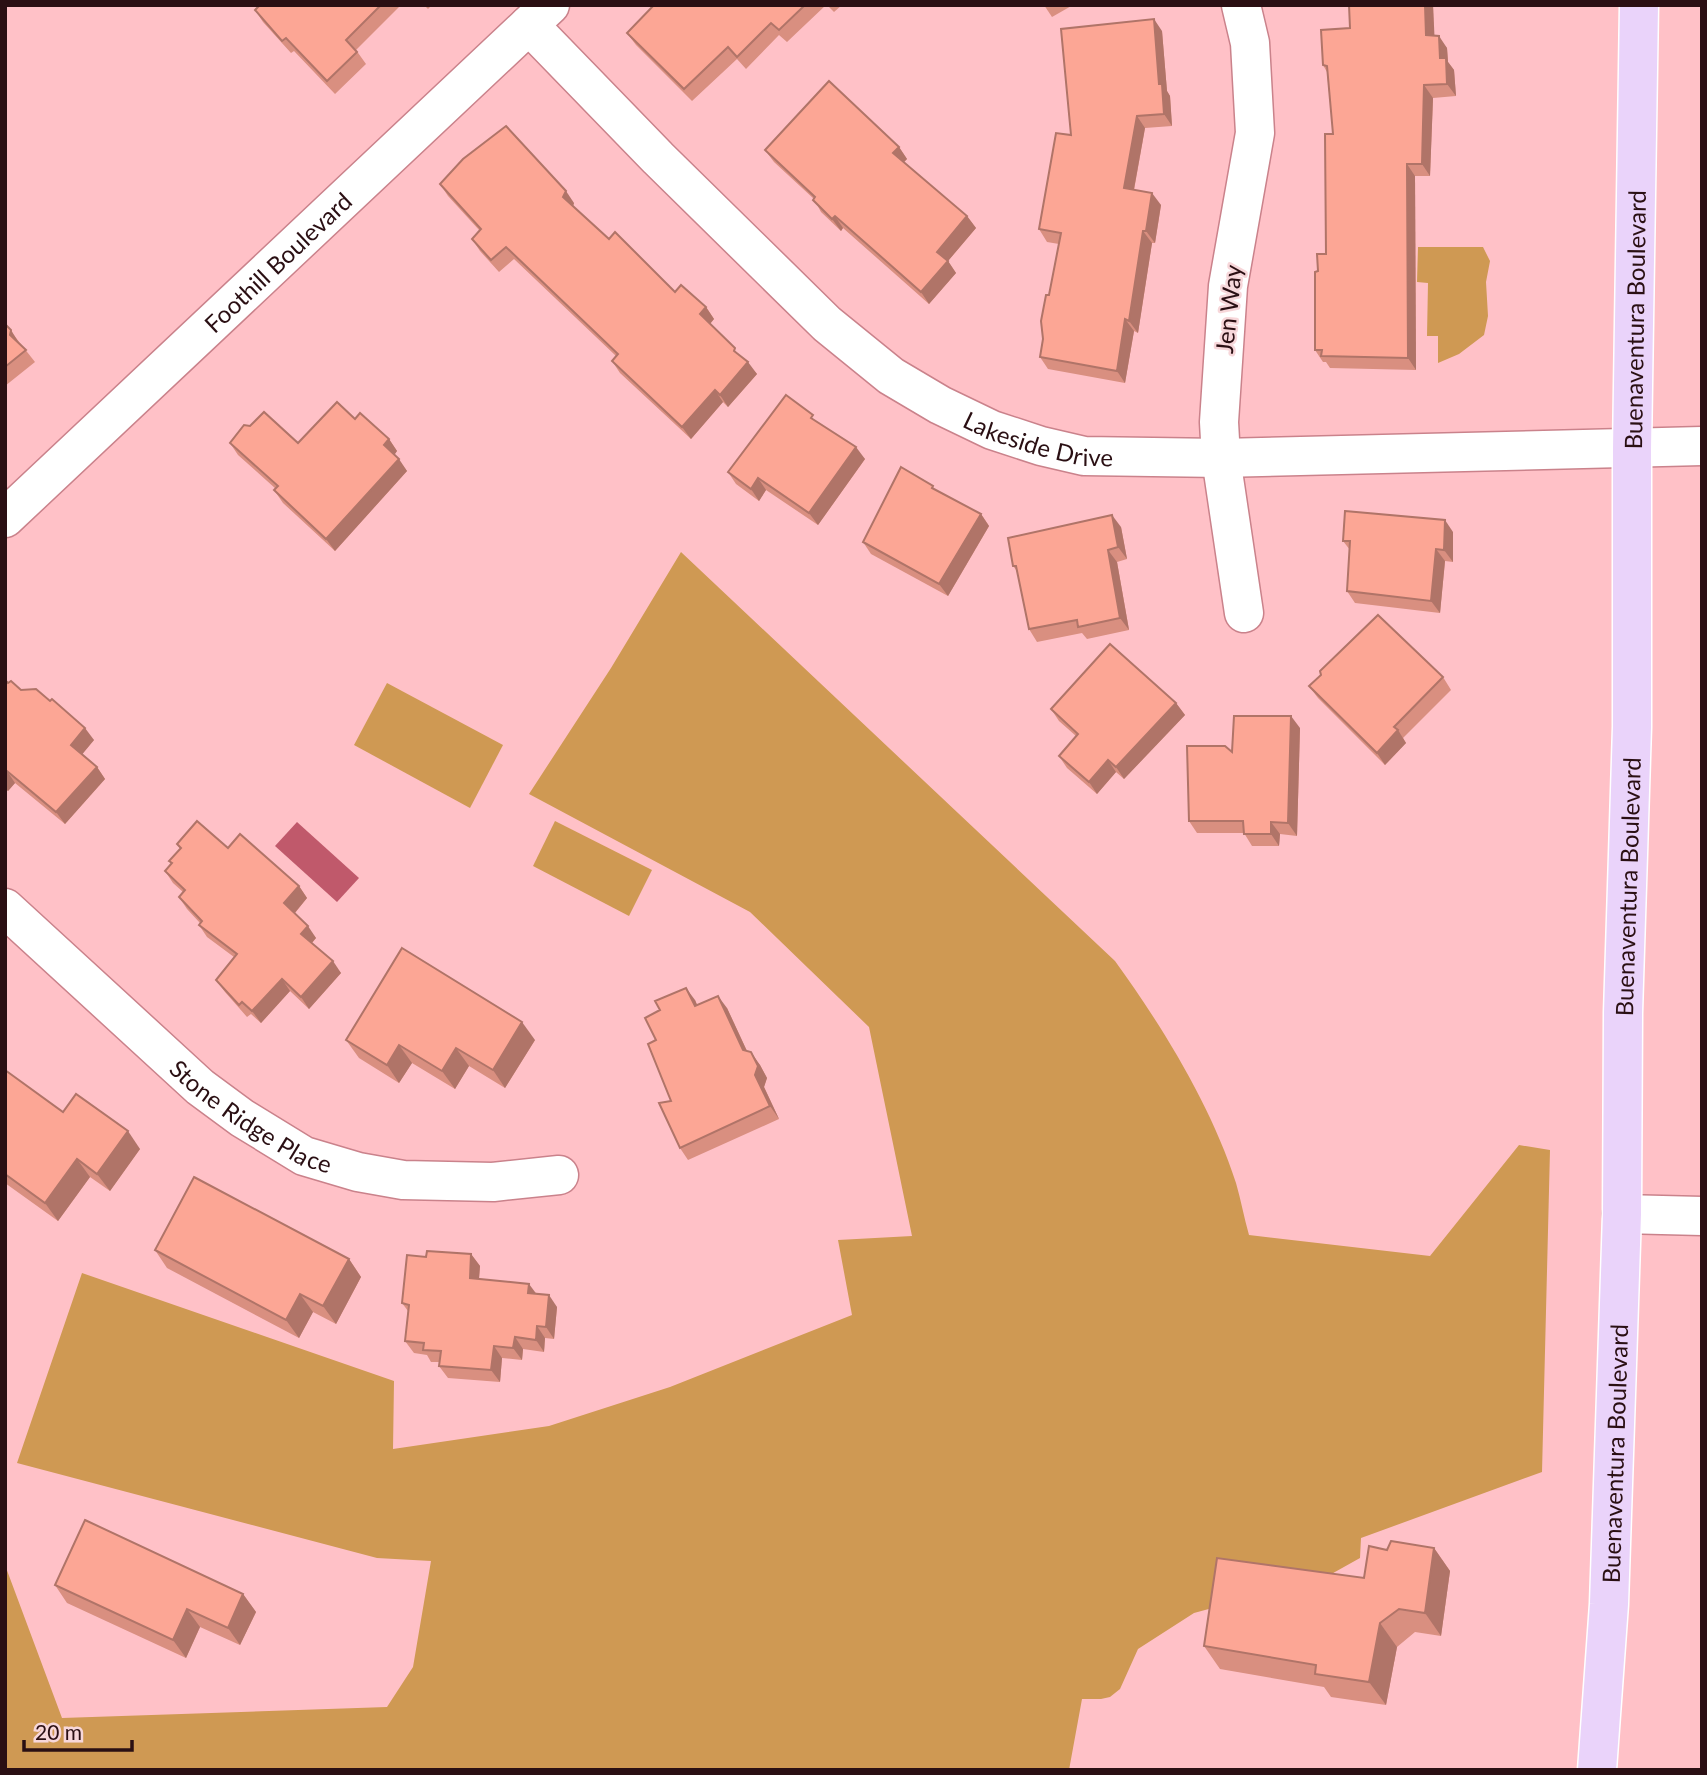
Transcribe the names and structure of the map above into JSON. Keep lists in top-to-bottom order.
{
  "streets": {
    "main road": ["Buenaventura Boulevard"],
    "street": [
      "Foothill Boulevard",
      "Jen Way",
      "Lakeside Drive",
      "Stone Ridge Place"
    ]
  },
  "crossings": [
    ["Foothill Boulevard", "Lakeside Drive"],
    ["Jen Way", "Lakeside Drive"],
    ["Buenaventura Boulevard", "Lakeside Drive"]
  ],
  "scale_bar": "20 m"
}
